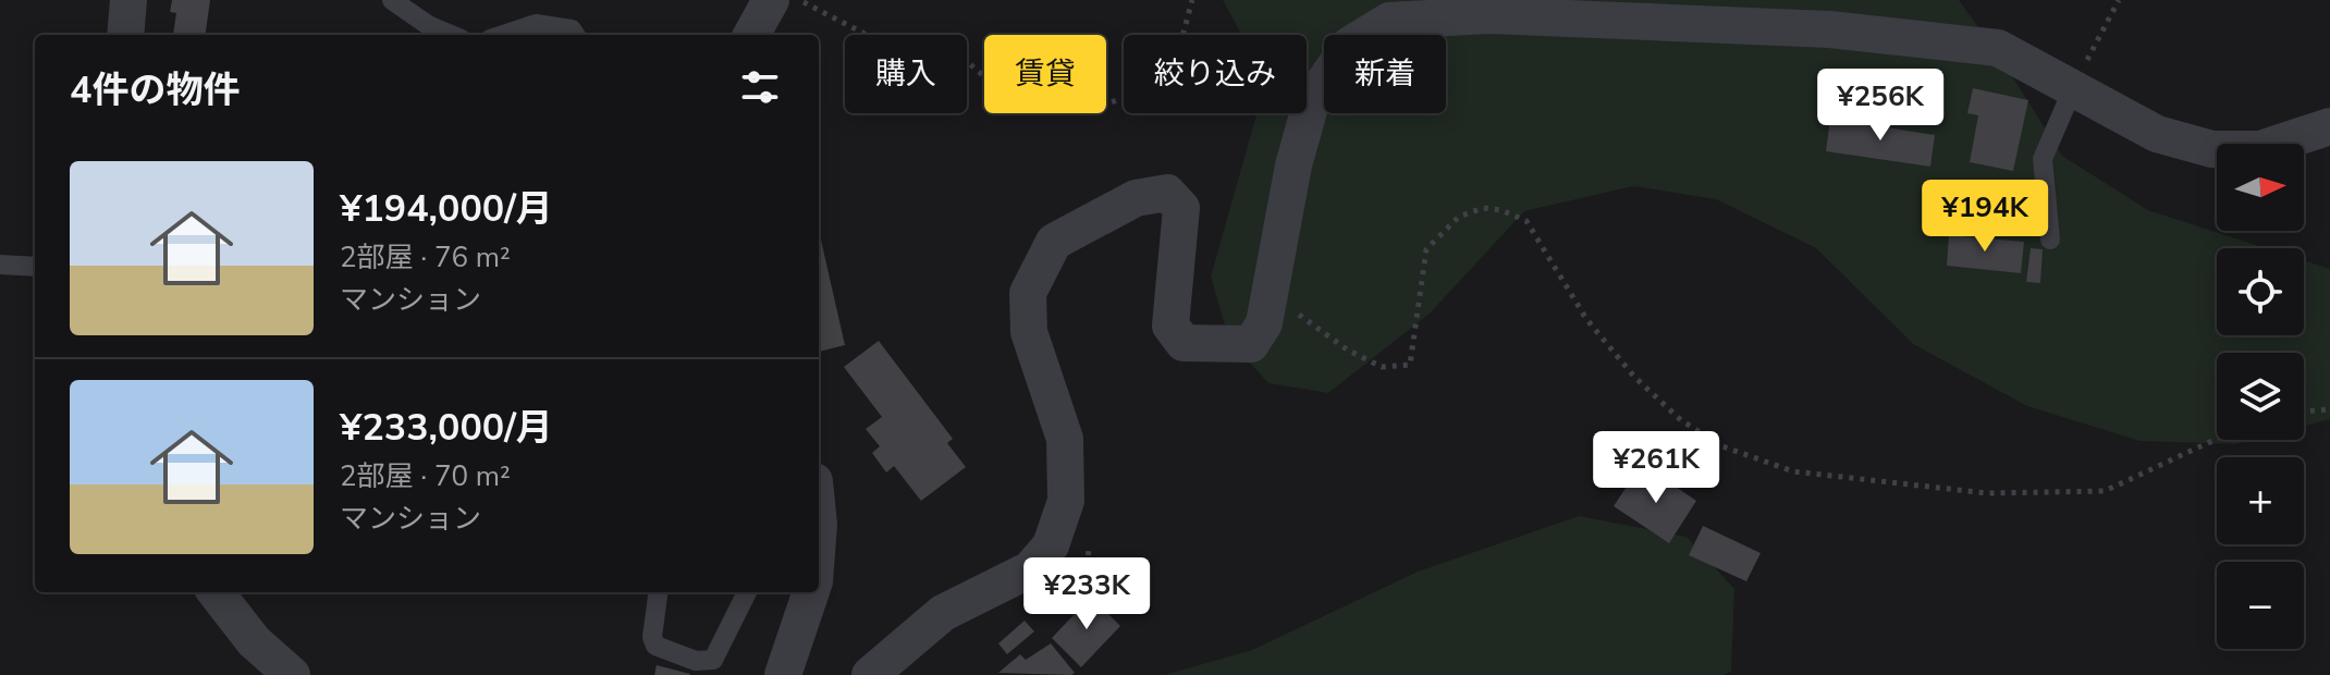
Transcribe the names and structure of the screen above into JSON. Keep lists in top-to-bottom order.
{
  "north": "right",
  "page": {
    "chip": [
      "購入",
      "賃貸",
      "絞り込み",
      "新着"
    ],
    "heading": "4件の物件",
    "price": [
      "¥256K",
      "¥194K",
      "¥261K",
      "¥233K"
    ],
    "list": [
      {
        "name": "¥194,000/月",
        "note": "2部屋 · 76 m² · マンション"
      },
      {
        "name": "¥233,000/月",
        "note": "2部屋 · 70 m² · マンション"
      }
    ],
    "map_buttons": ["+", "−"]
  }
}
